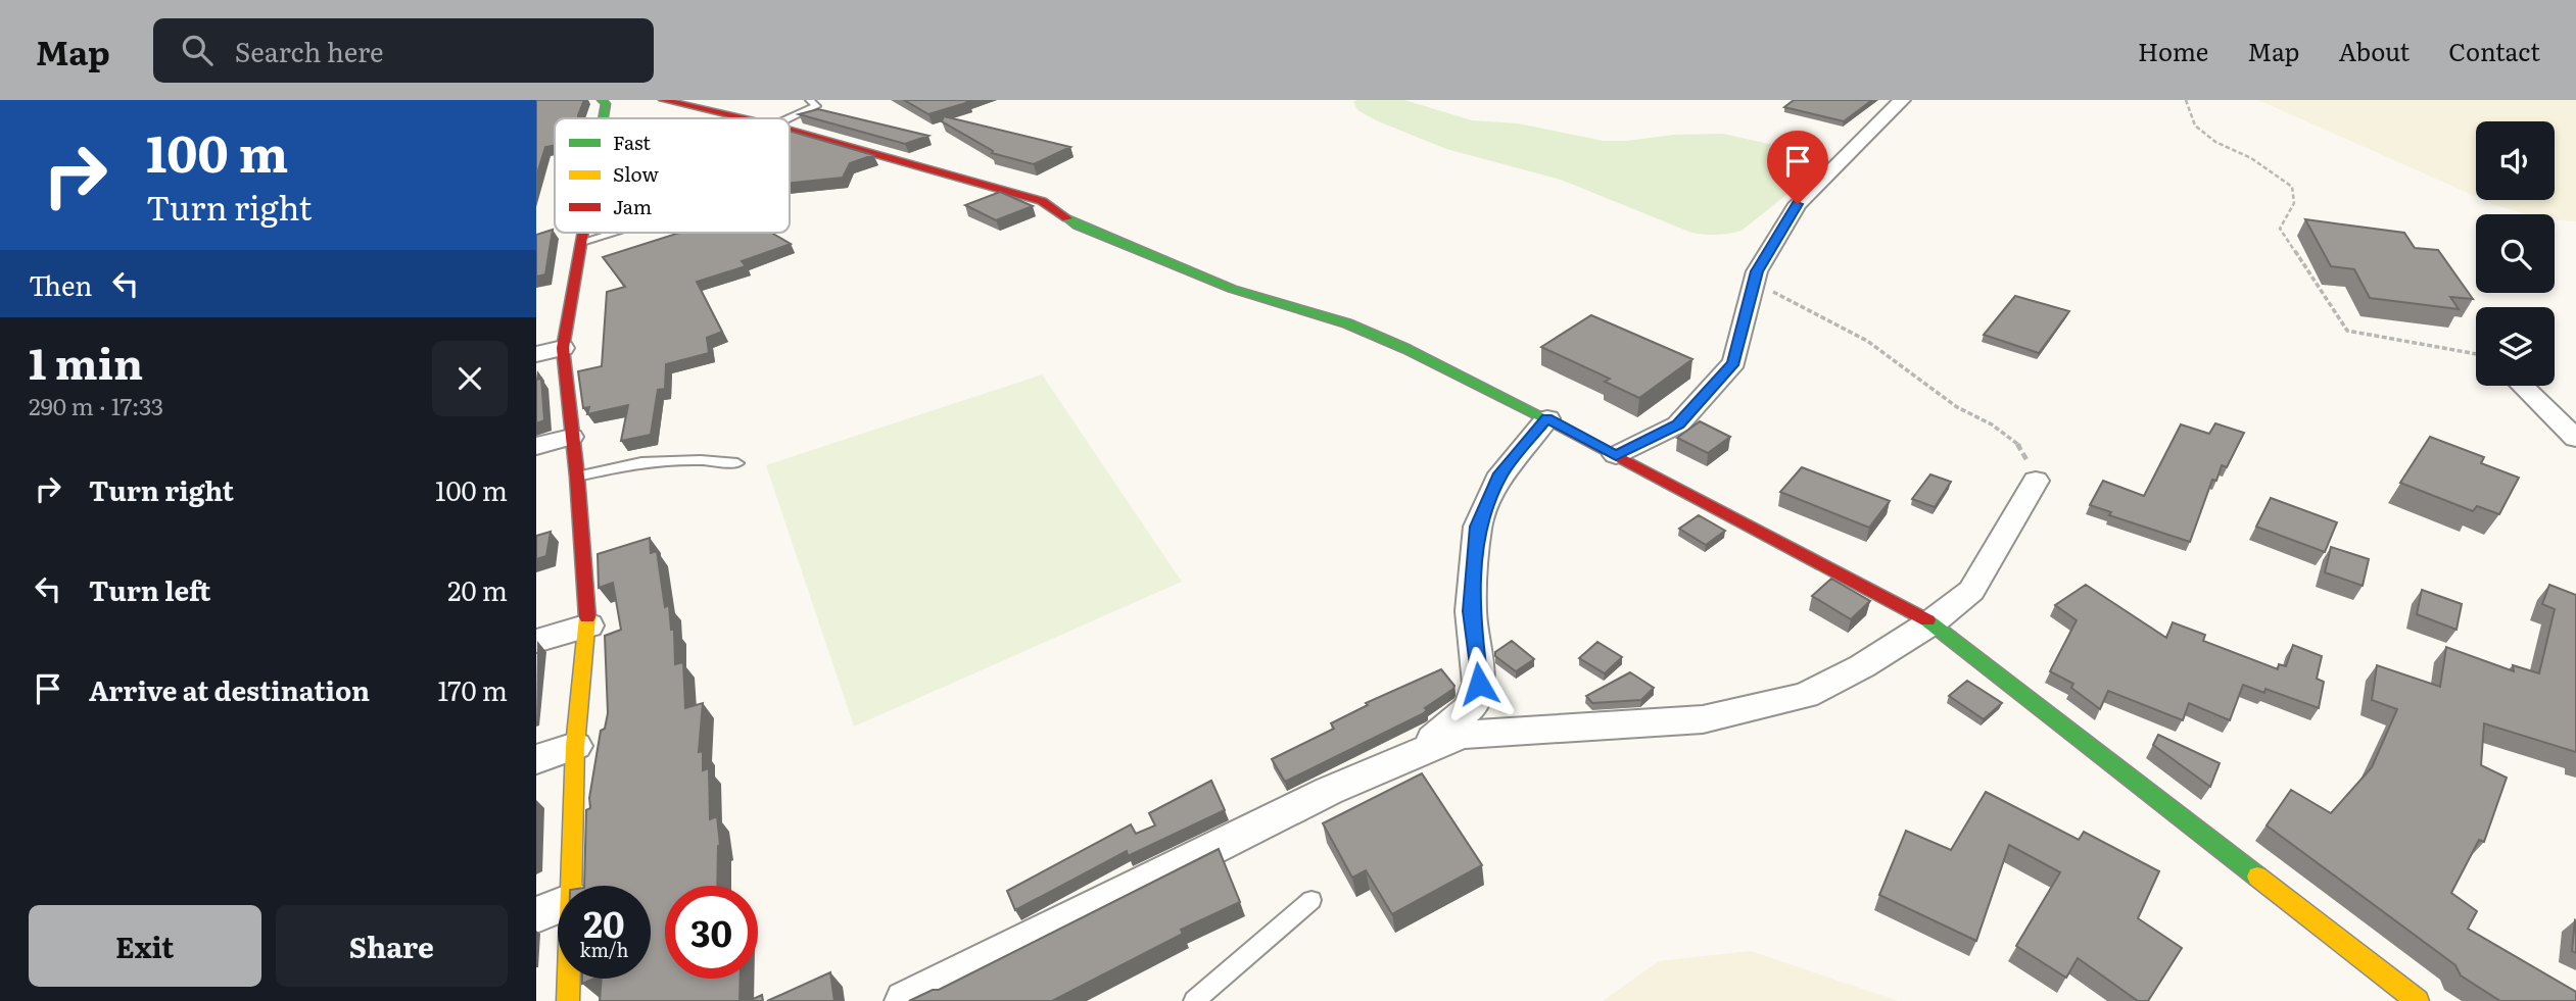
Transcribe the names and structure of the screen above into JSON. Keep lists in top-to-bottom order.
{
  "legend": ["Fast", "Slow", "Jam"],
  "page": {
    "header": "Map",
    "search": "Search here",
    "nav": [
      "Home",
      "Map",
      "About",
      "Contact"
    ],
    "turn": ["100 m", "Turn right"],
    "then": "Then",
    "heading": ["1 min", "290 m · 17:33"],
    "list": [
      {
        "name": "Turn right",
        "value": "100 m"
      },
      {
        "name": "Turn left",
        "value": "20 m"
      },
      {
        "name": "Arrive at destination",
        "value": "170 m"
      }
    ],
    "speed": "20 km/h",
    "limit": "30",
    "buttons": ["Exit", "Share"]
  }
}
